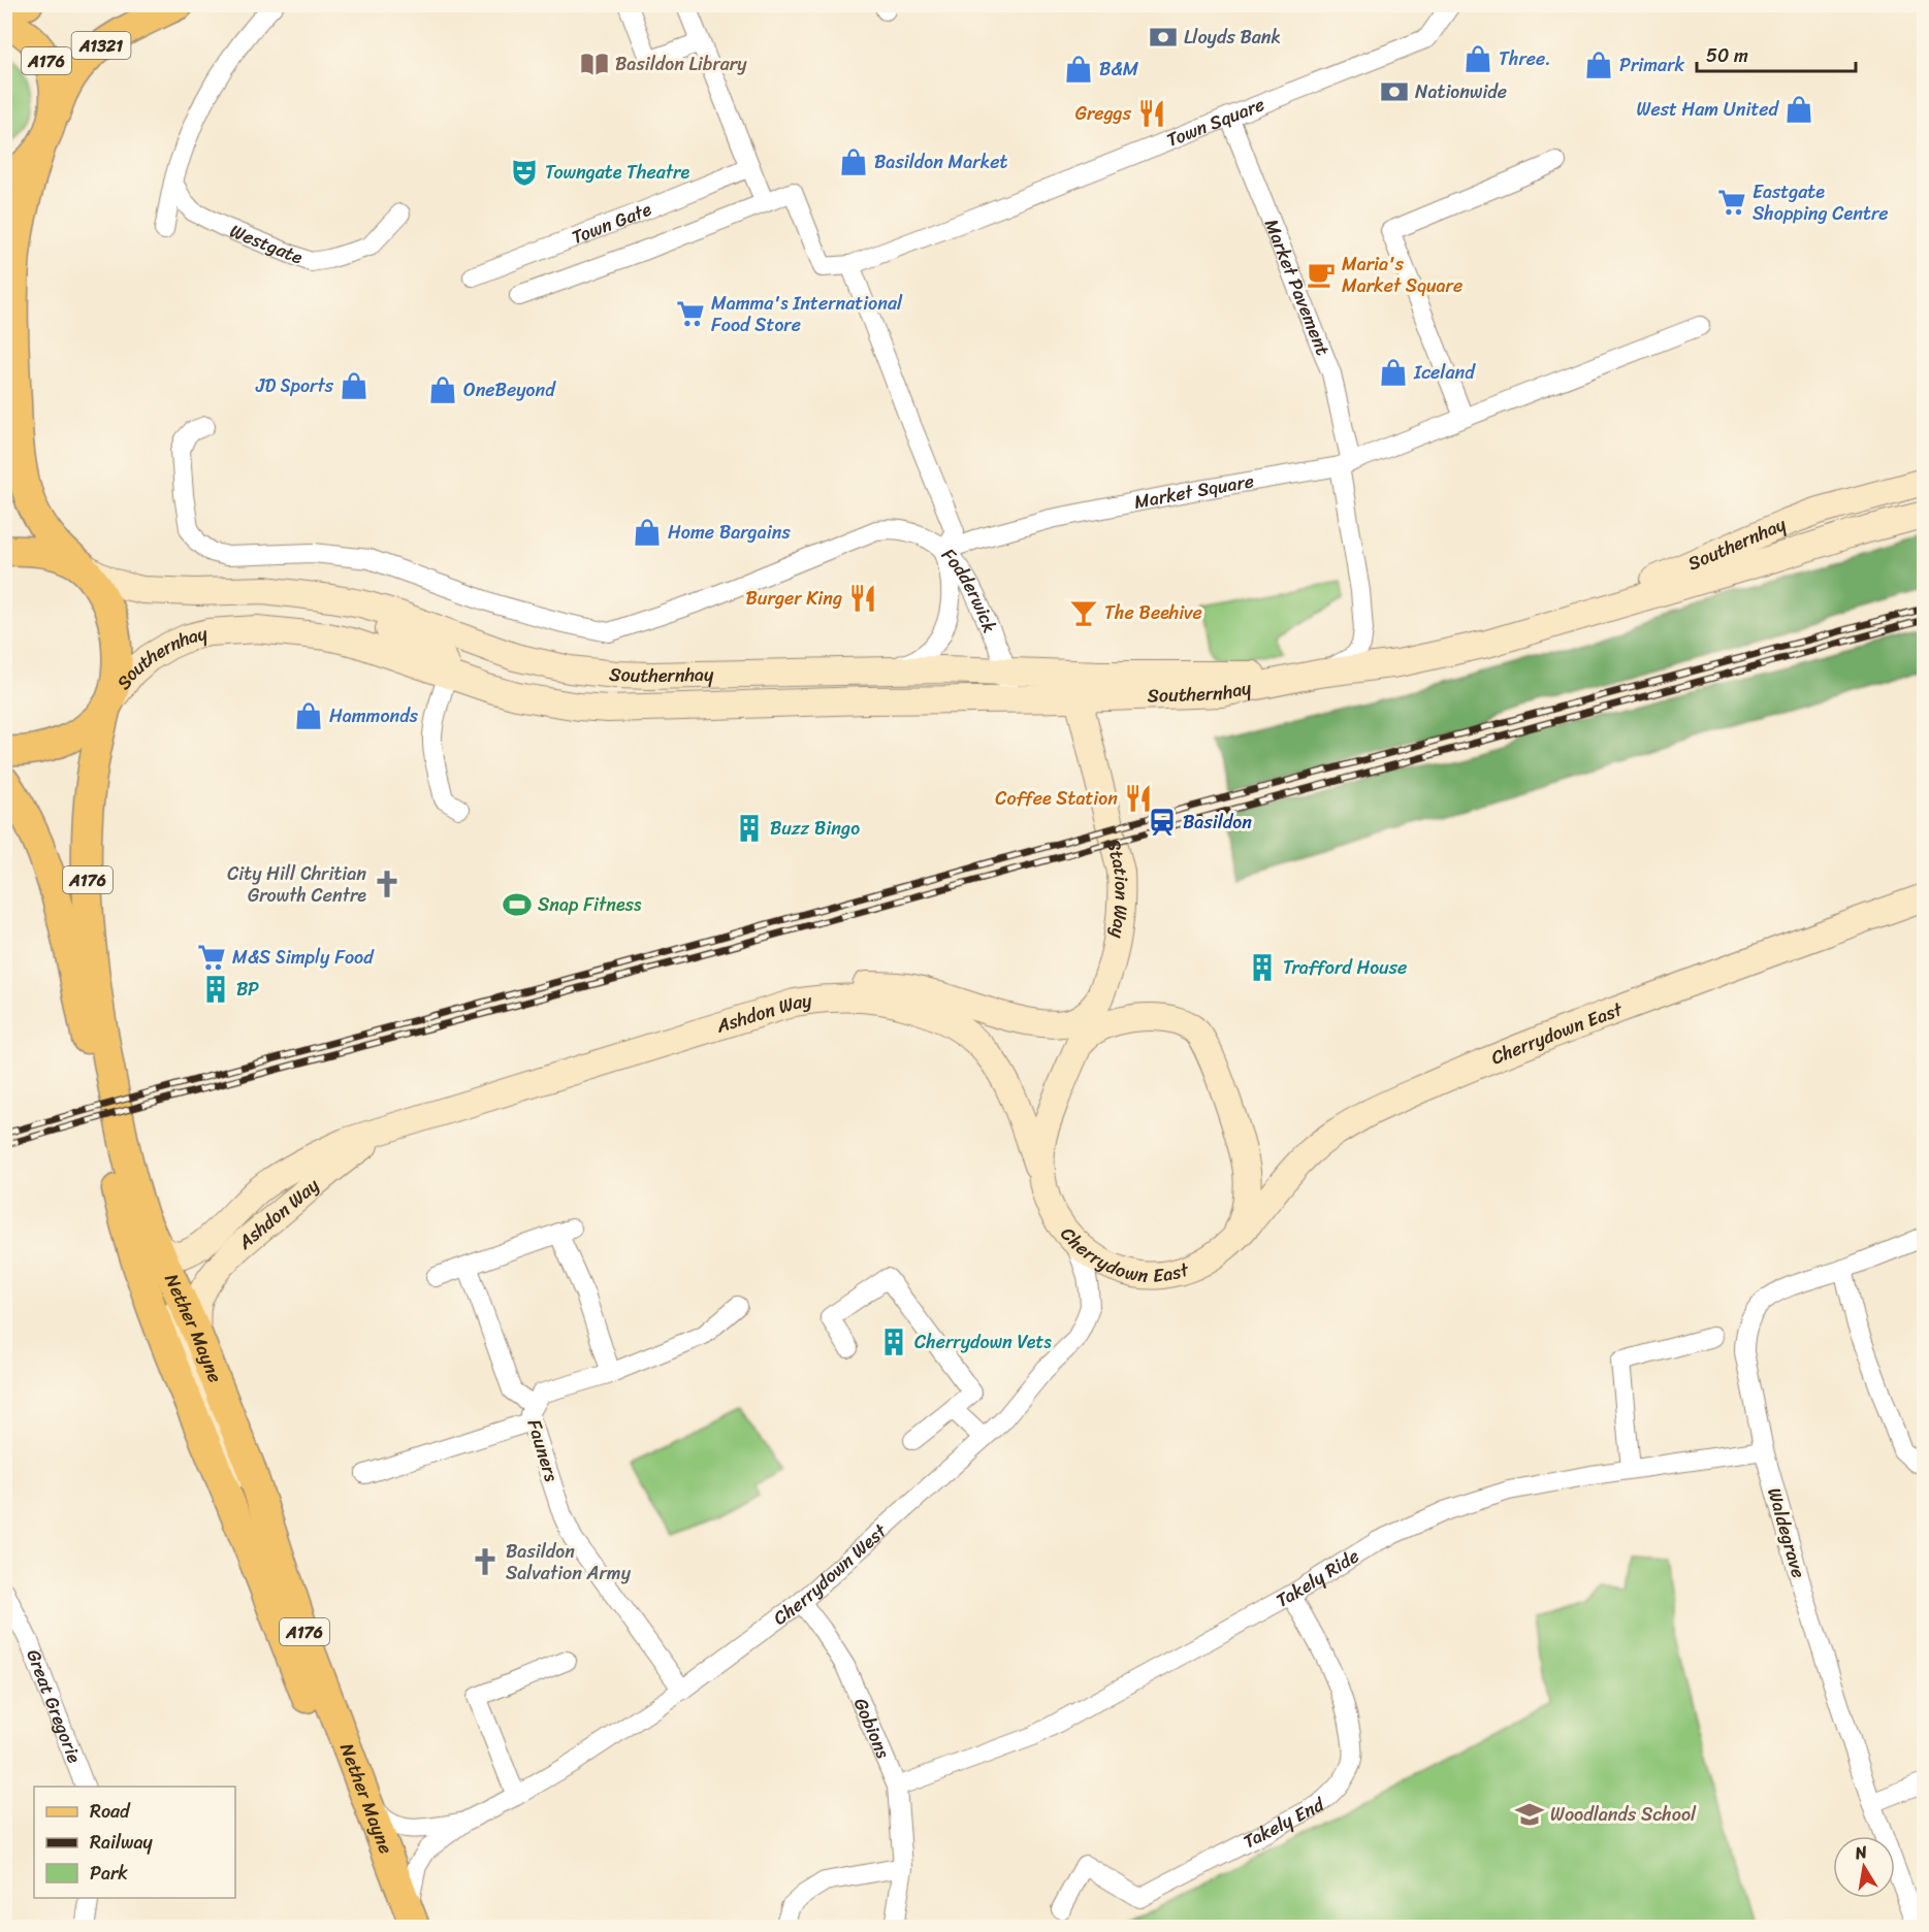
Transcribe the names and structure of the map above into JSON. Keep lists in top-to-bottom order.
{
  "streets": {
    "main road": ["A1321", "A176", "Nether Mayne"],
    "street": [
      "Town Square",
      "Town Gate",
      "Westgate",
      "Market Pavement",
      "Market Square",
      "Southernhay",
      "Fodderwick",
      "Station Way",
      "Ashdon Way",
      "Cherrydown East",
      "Fauners",
      "Waldegrave",
      "Cherrydown West",
      "Takely Ride",
      "Great Gregorie",
      "Gobions",
      "Takely End"
    ]
  },
  "crossings": [
    ["A1321", "A176"],
    ["A176", "Southernhay"],
    ["A176", "Nether Mayne"],
    ["Town Square", "Town Gate"],
    ["Town Square", "Market Pavement"],
    ["Town Square", "Fodderwick"],
    ["Town Gate", "Fodderwick"],
    ["Market Pavement", "Market Square"],
    ["Market Pavement", "Southernhay"],
    ["Market Square", "Fodderwick"],
    ["Southernhay", "Fodderwick"],
    ["Southernhay", "Station Way"],
    ["Southernhay", "Nether Mayne"],
    ["Station Way", "Ashdon Way"],
    ["Station Way", "Cherrydown East"],
    ["Ashdon Way", "Cherrydown East"],
    ["Ashdon Way", "Nether Mayne"],
    ["Cherrydown East", "Cherrydown West"],
    ["Nether Mayne", "Cherrydown West"],
    ["Fauners", "Cherrydown West"],
    ["Waldegrave", "Takely Ride"],
    ["Cherrydown West", "Gobions"],
    ["Takely Ride", "Gobions"],
    ["Takely Ride", "Takely End"]
  ],
  "places": {
    "bank": ["Lloyds Bank", "Nationwide"],
    "shop": [
      "Three.",
      "Primark",
      "B&M",
      "West Ham United",
      "Basildon Market",
      "Iceland",
      "JD Sports",
      "OneBeyond",
      "Home Bargains",
      "Hammonds"
    ],
    "library": ["Basildon Library"],
    "restaurant": ["Greggs", "Burger King", "Coffee Station"],
    "theatre": ["Towngate Theatre"],
    "supermarket": ["Eastgate Shopping Centre", "Mamma's International Food Store", "M&S Simply Food"],
    "cafe": ["Maria's Market Square"],
    "bar": ["The Beehive"],
    "station": ["Basildon"],
    "building": [
      "Buzz Bingo",
      "Trafford House",
      "BP",
      "Cherrydown Vets"
    ],
    "church": ["City Hill Chritian Growth Centre", "Basildon Salvation Army"],
    "sports": ["Snap Fitness"],
    "school or university": ["Woodlands School"]
  },
  "legend": ["Road", "Railway", "Park"],
  "scale_bar": "50 m",
  "north": "top"
}
